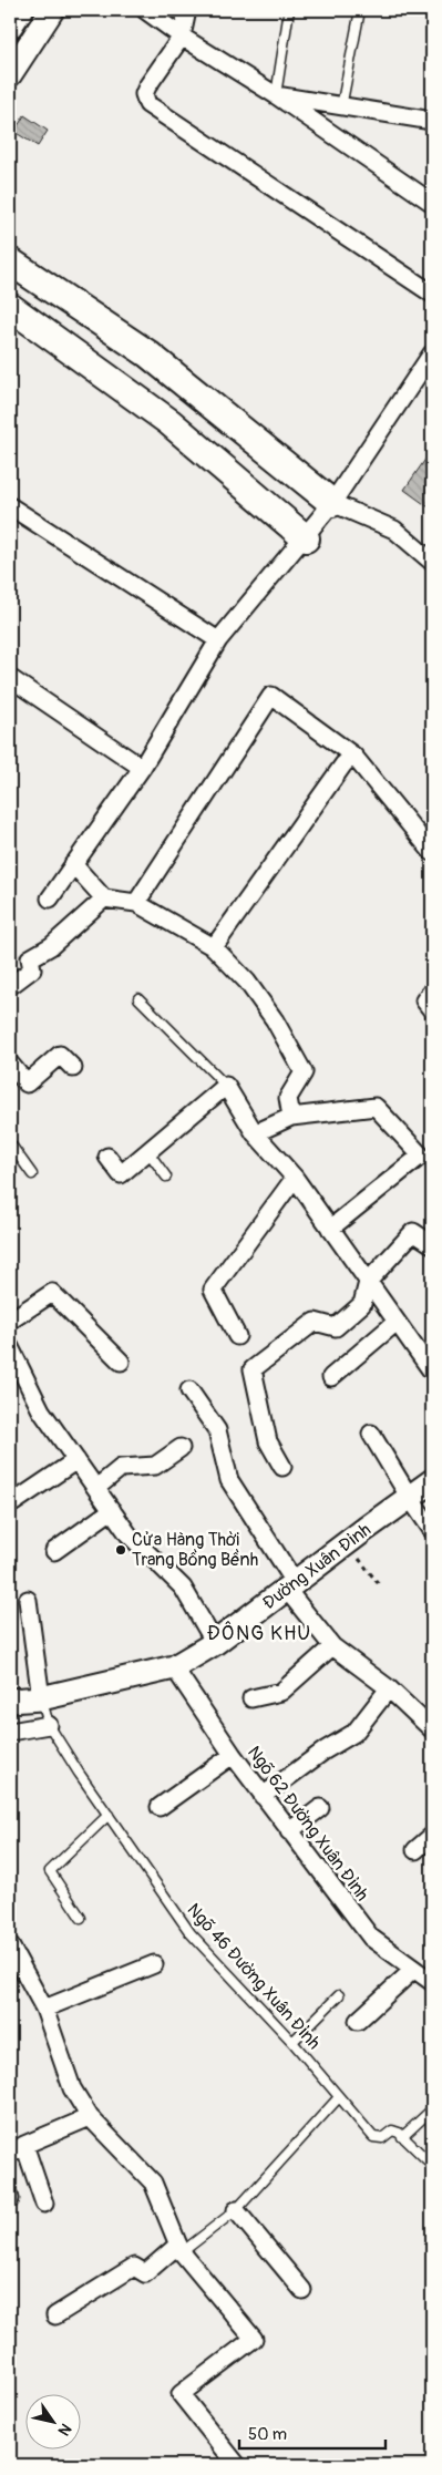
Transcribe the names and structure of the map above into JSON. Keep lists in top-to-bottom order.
{
  "streets": {
    "street": ["Đường Xuân Đỉnh", "Ngõ 62 Đường Xuân Đỉnh"],
    "lane": ["Ngõ 46 Đường Xuân Đỉnh"]
  },
  "crossings": [
    ["Đường Xuân Đỉnh", "Ngõ 62 Đường Xuân Đỉnh"],
    ["Đường Xuân Đỉnh", "Ngõ 46 Đường Xuân Đỉnh"]
  ],
  "districts": ["ĐÔNG KHU"],
  "places": ["Cửa Hàng Thời Trang Bồng Bềnh"],
  "scale_bar": "50 m",
  "north": "bottom right"
}
